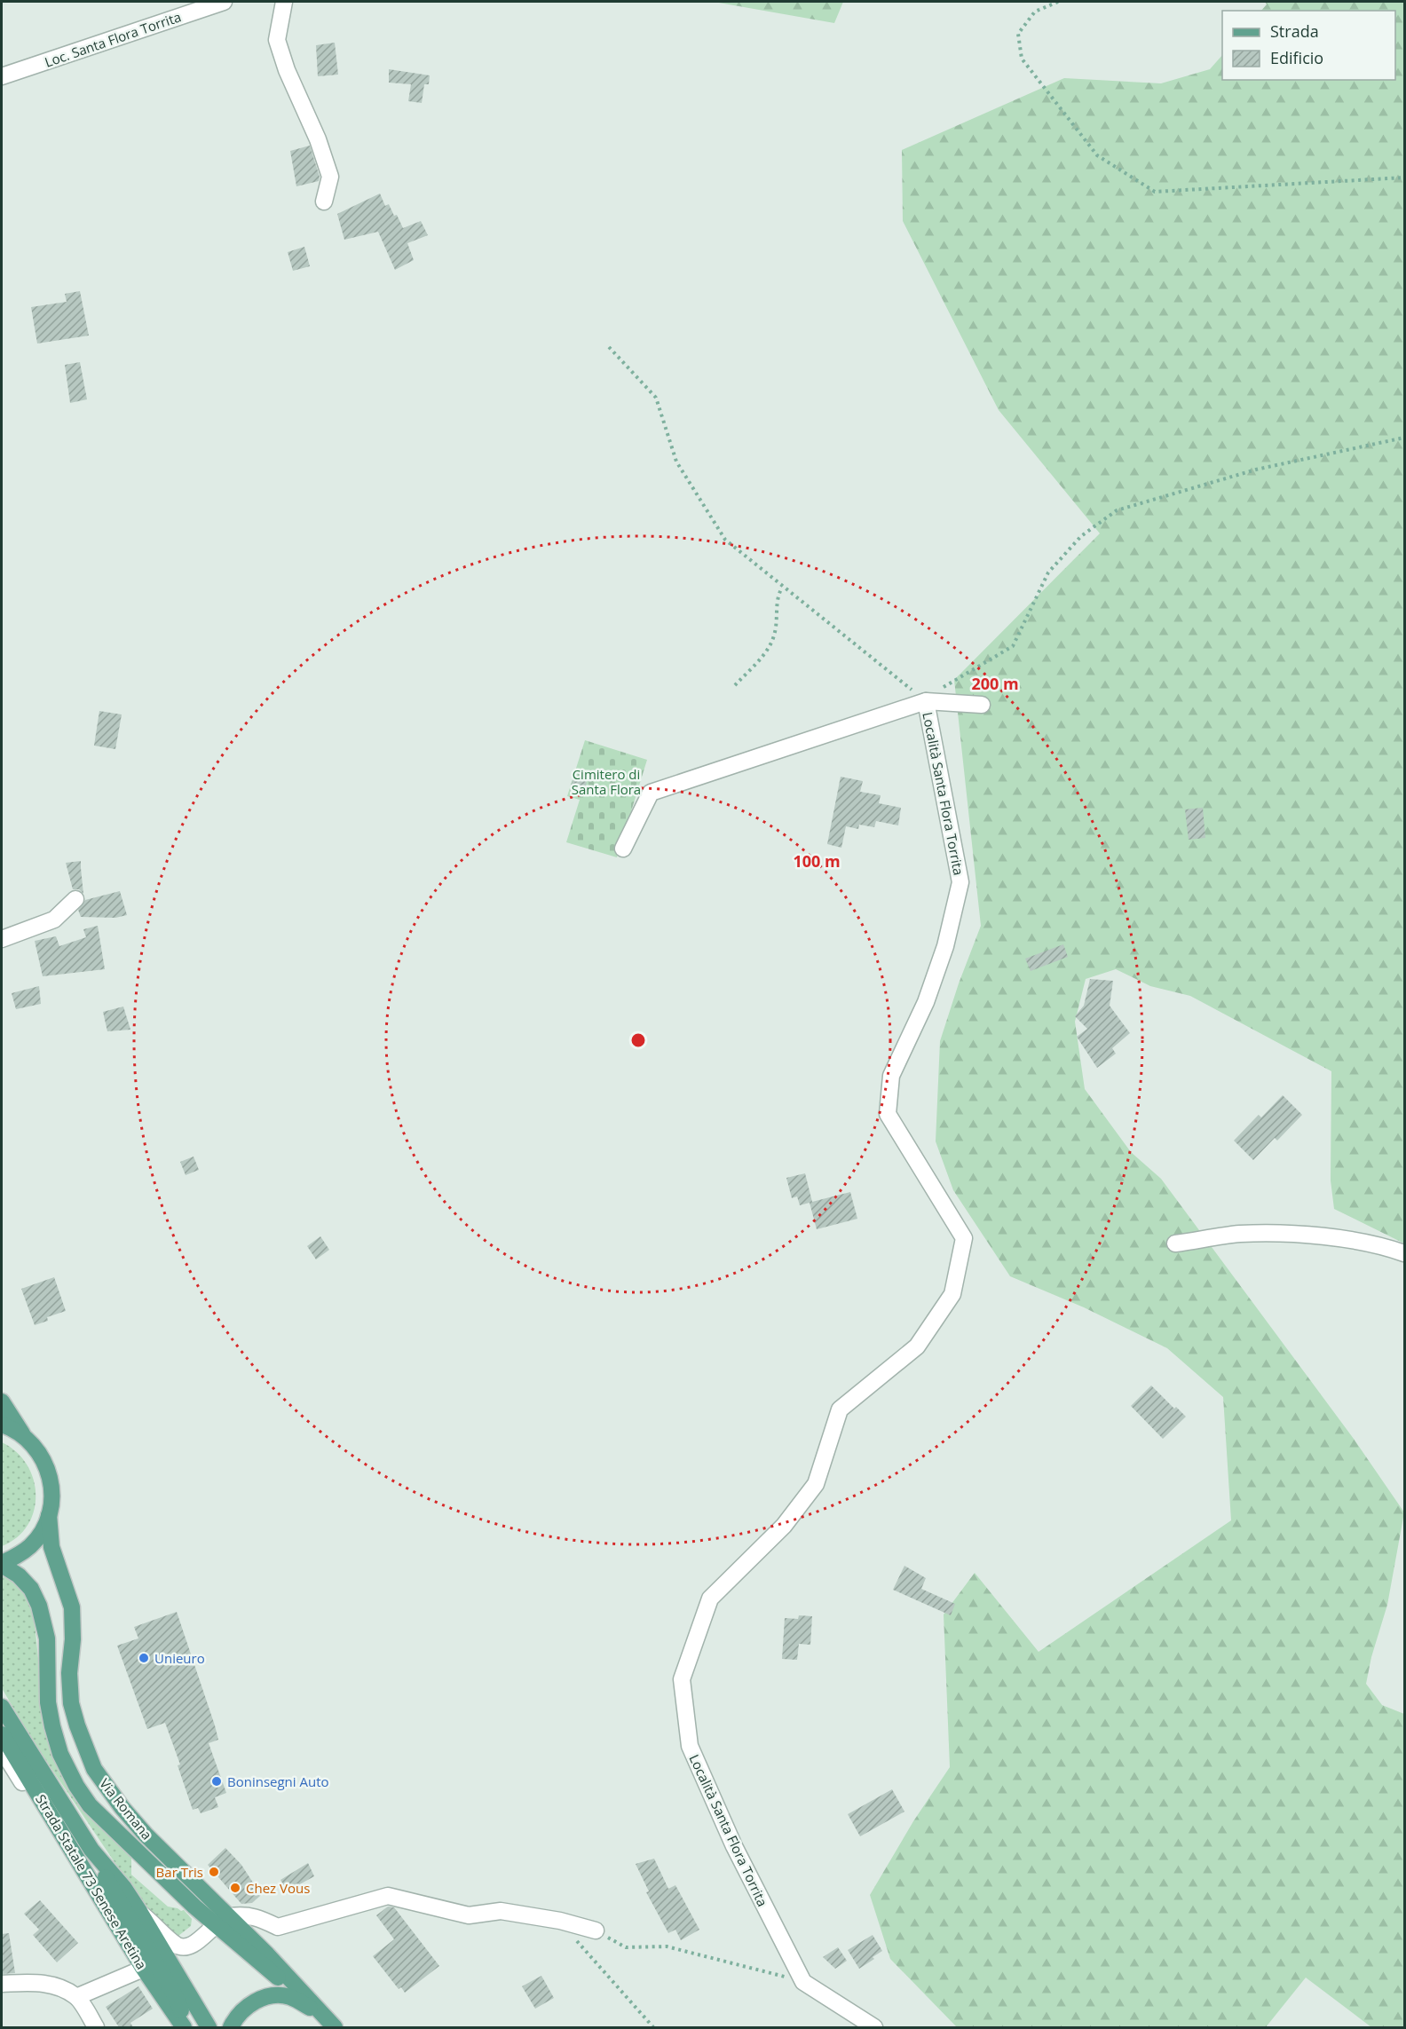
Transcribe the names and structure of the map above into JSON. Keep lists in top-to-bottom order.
{
  "streets": {
    "main road": ["Via Romana", "Strada Statale 73 Senese Aretina"],
    "street": ["Loc. Santa Flora Torrita", "Località Santa Flora Torrita"]
  },
  "parks": ["Cimitero di Santa Flora"],
  "places": [
    "Unieuro",
    "Boninsegni Auto",
    "Bar Tris",
    "Chez Vous"
  ],
  "legend": ["Strada", "Edificio"],
  "rings": ["200 m", "100 m"]
}
